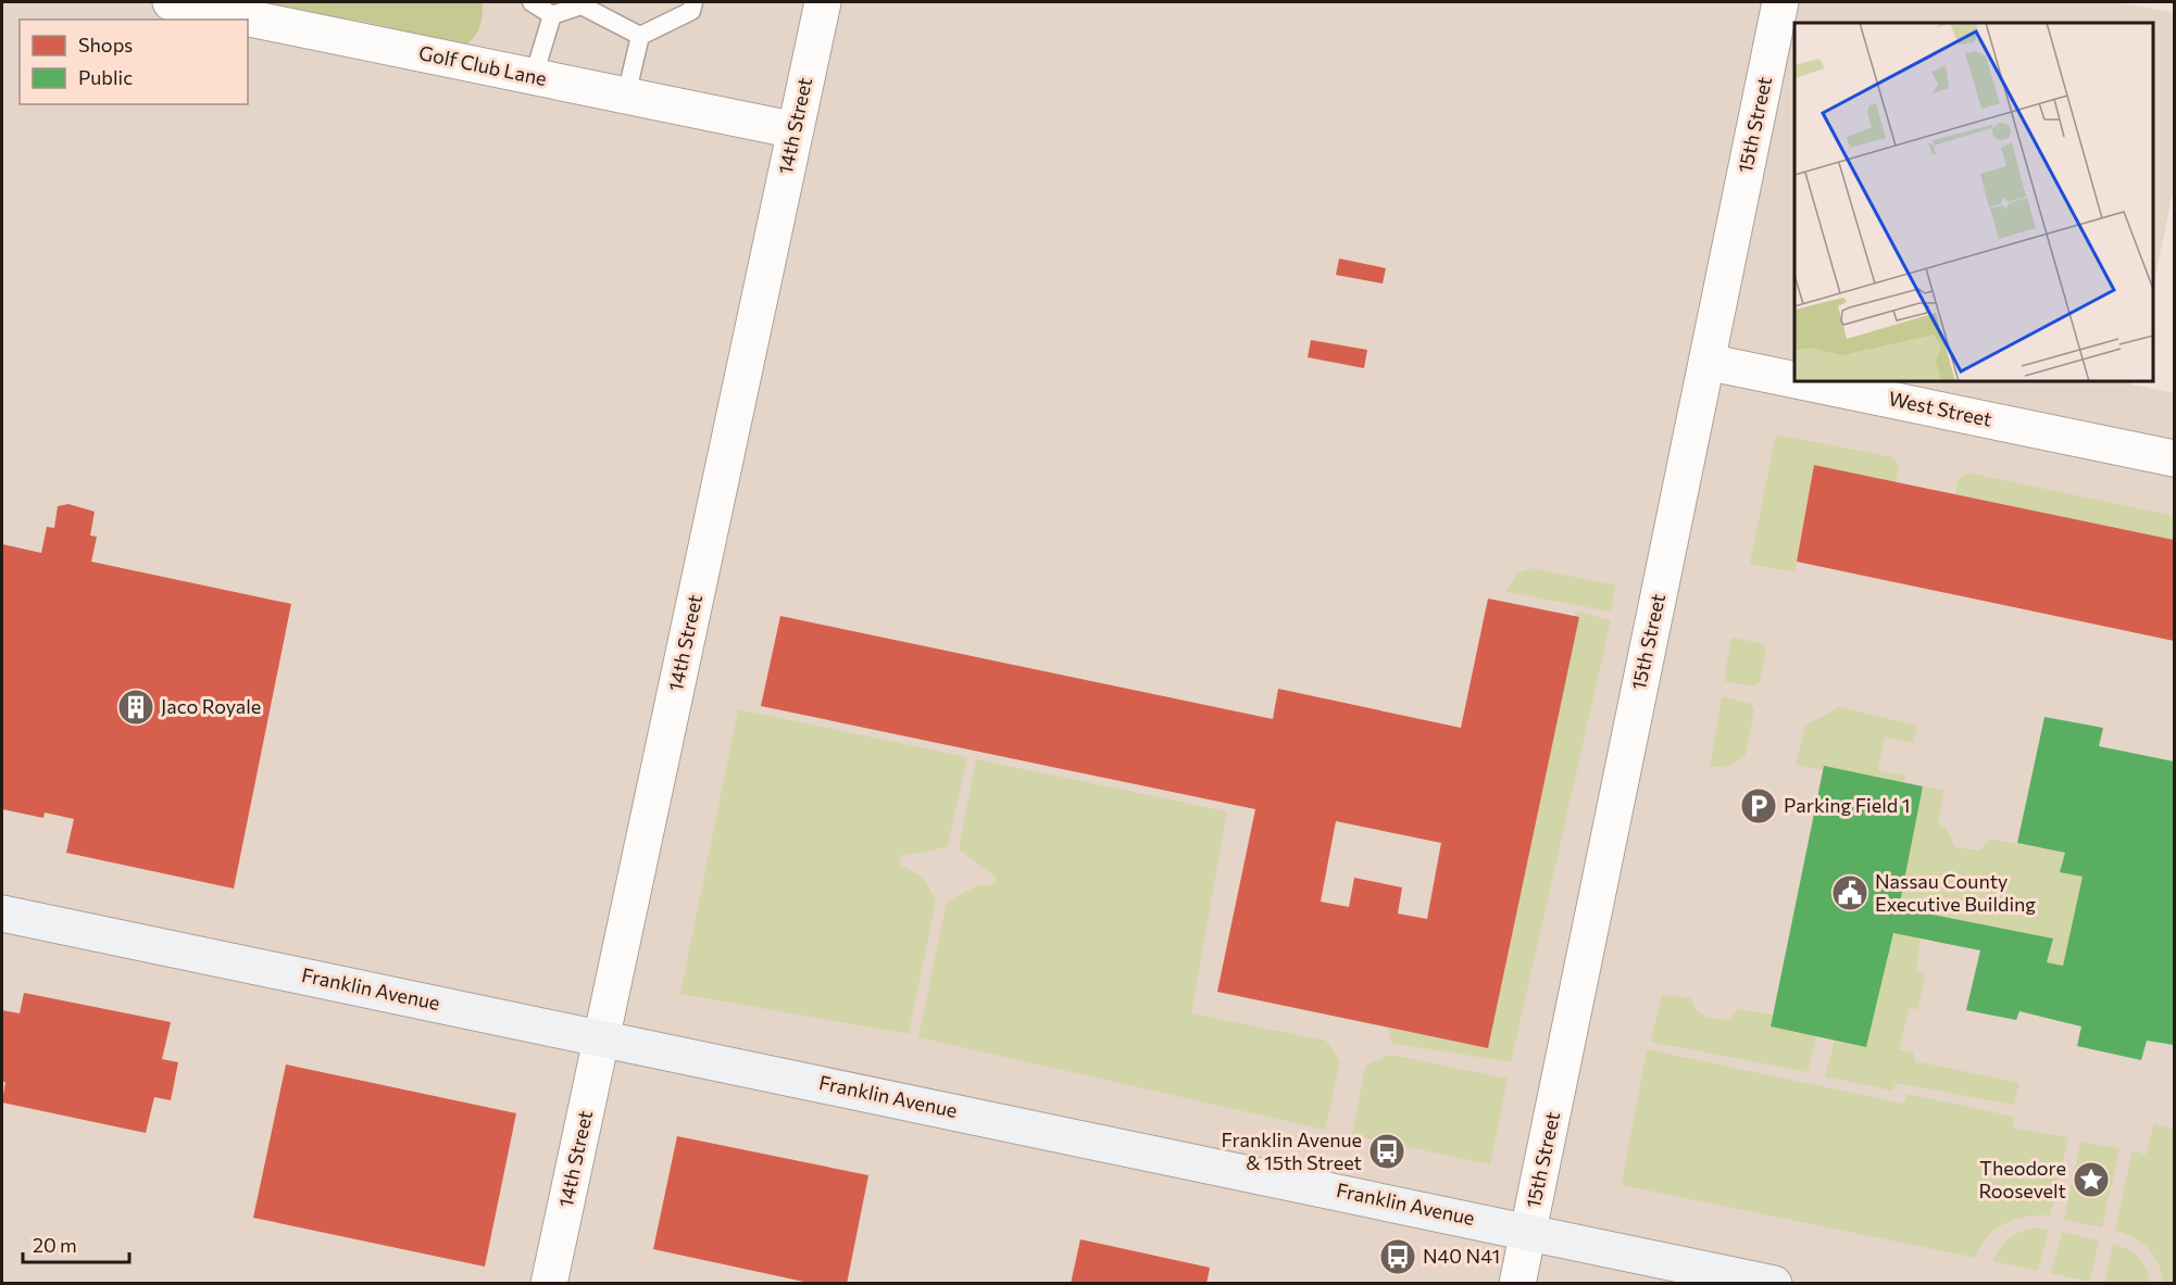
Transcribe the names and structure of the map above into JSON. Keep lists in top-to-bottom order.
{
  "streets": {
    "main road": ["Franklin Avenue"],
    "street": [
      "Golf Club Lane",
      "15th Street",
      "14th Street",
      "West Street"
    ]
  },
  "crossings": [
    ["Golf Club Lane", "14th Street"],
    ["15th Street", "West Street"],
    ["15th Street", "Franklin Avenue"],
    ["14th Street", "Franklin Avenue"]
  ],
  "places": {
    "building": ["Jaco Royale"],
    "parking": ["Parking Field 1"],
    "public building": ["Nassau County Executive Building"],
    "bus stop": ["Franklin Avenue & 15th Street", "N40 N41"],
    "place": ["Theodore Roosevelt"]
  },
  "legend": ["Shops", "Public"],
  "scale_bar": "20 m"
}
